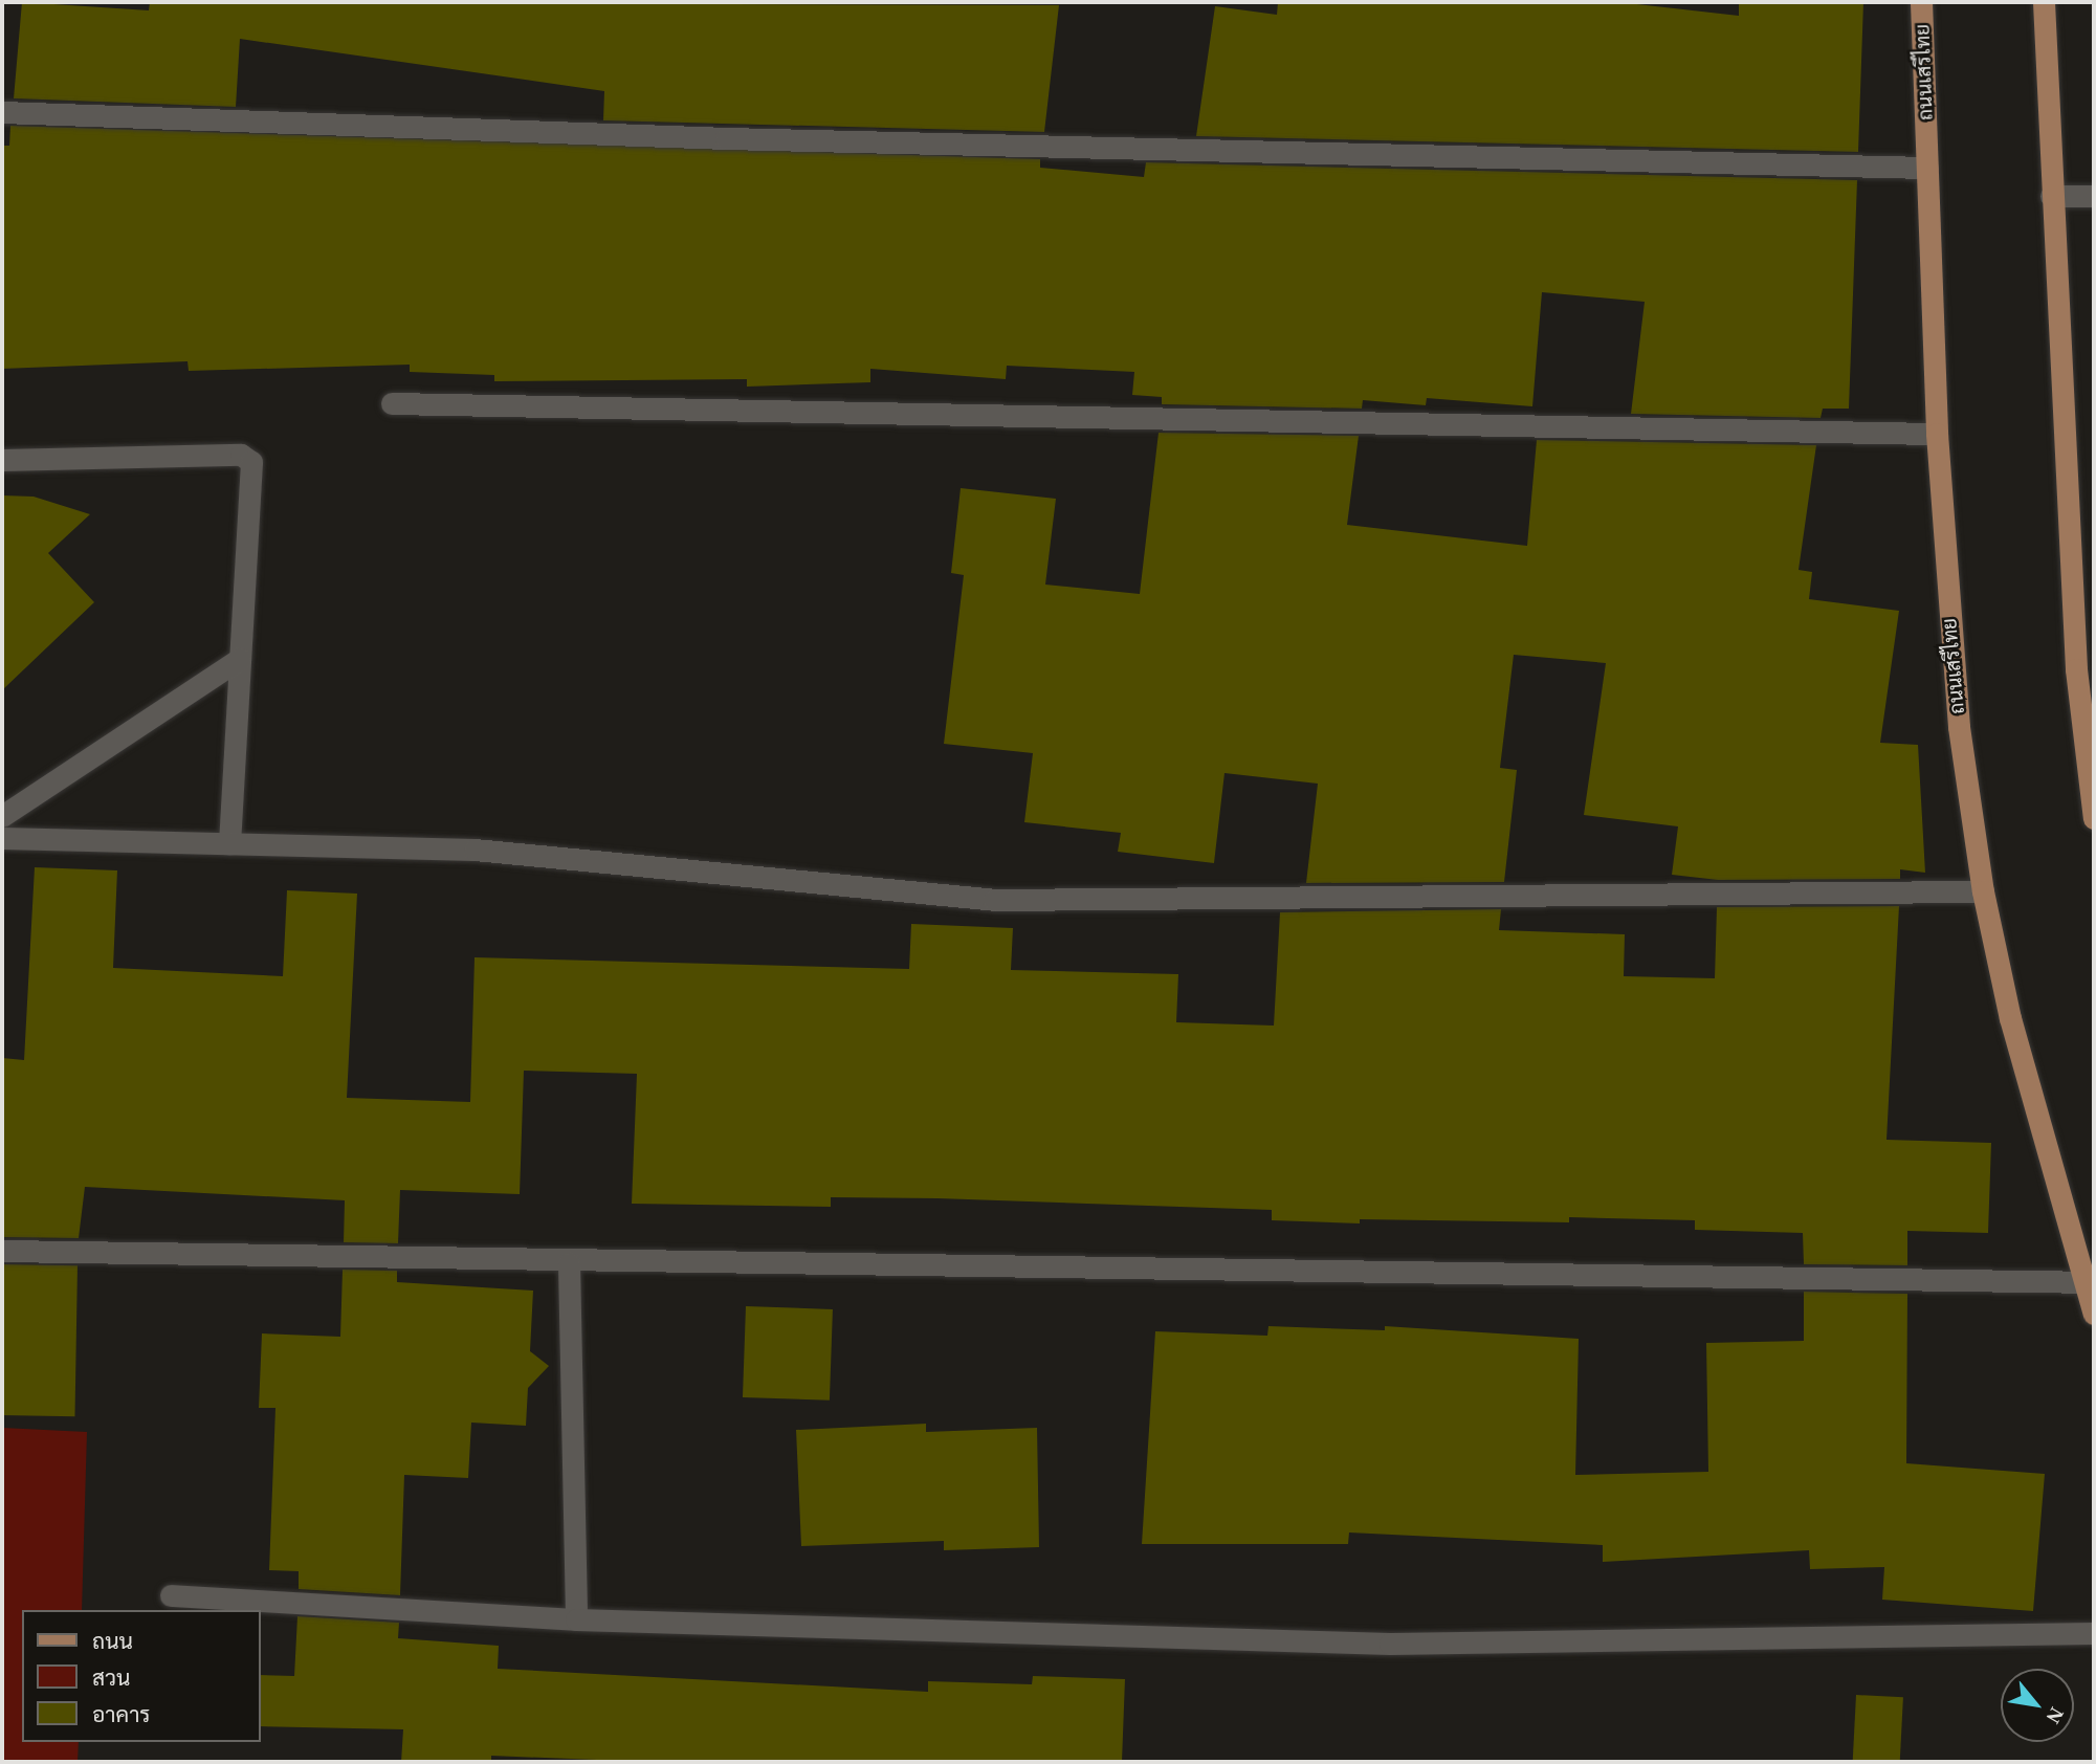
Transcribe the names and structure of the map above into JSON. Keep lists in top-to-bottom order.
{
  "streets": {
    "main road": ["ถนนเสรีไทย"]
  },
  "legend": ["ถนน", "สวน", "อาคาร"],
  "north": "bottom right"
}
